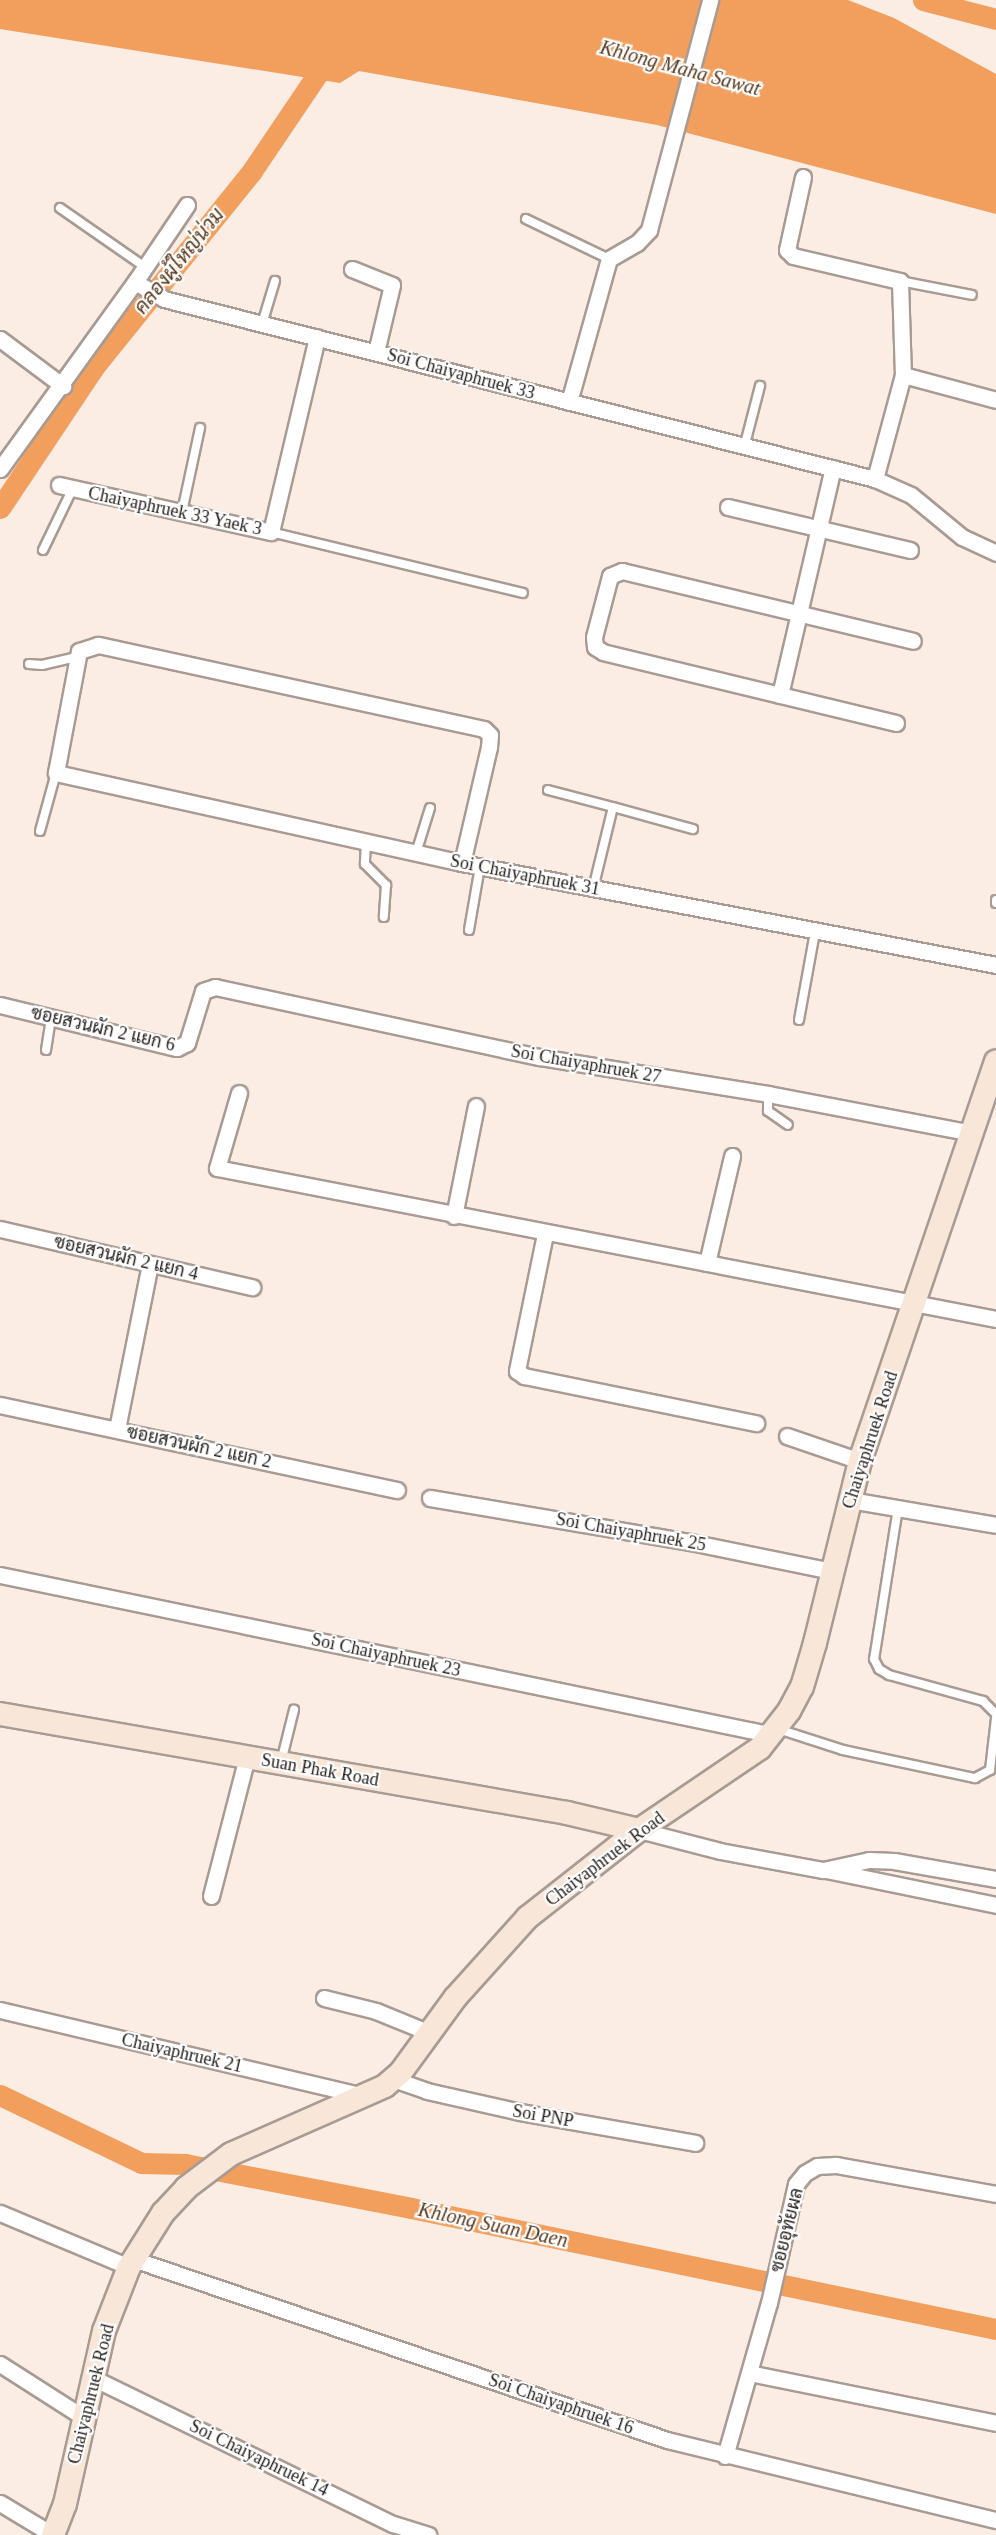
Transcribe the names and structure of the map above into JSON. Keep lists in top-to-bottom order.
{
  "streets": {
    "street": [
      "Soi Chaiyaphruek 33",
      "Chaiyaphruek 33 Yaek 3",
      "Soi Chaiyaphruek 31",
      "ซอยสวนผัก 2 แยก 6",
      "Soi Chaiyaphruek 27",
      "ซอยสวนผัก 2 แยก 4",
      "Chaiyaphruek Road",
      "ซอยสวนผัก 2 แยก 2",
      "Soi Chaiyaphruek 25",
      "Soi Chaiyaphruek 23",
      "Suan Phak Road",
      "Chaiyaphruek 21",
      "Soi PNP",
      "ซอยอุทัยผล",
      "Soi Chaiyaphruek 16",
      "Soi Chaiyaphruek 14"
    ]
  },
  "crossings": [
    ["Soi Chaiyaphruek 33", "Chaiyaphruek 33 Yaek 3"],
    ["ซอยสวนผัก 2 แยก 6", "Soi Chaiyaphruek 27"],
    ["Soi Chaiyaphruek 27", "Chaiyaphruek Road"],
    ["Chaiyaphruek Road", "Soi Chaiyaphruek 25"],
    ["Chaiyaphruek Road", "Soi Chaiyaphruek 23"],
    ["Chaiyaphruek Road", "Suan Phak Road"],
    ["Chaiyaphruek Road", "Chaiyaphruek 21"],
    ["Chaiyaphruek Road", "Soi PNP"],
    ["Chaiyaphruek Road", "Soi Chaiyaphruek 16"],
    ["Chaiyaphruek Road", "Soi Chaiyaphruek 14"],
    ["ซอยอุทัยผล", "Soi Chaiyaphruek 16"]
  ],
  "water": ["Khlong Maha Sawat", "คลองผู้ใหญ่น่วม", "Khlong Suan Daen"]
}
